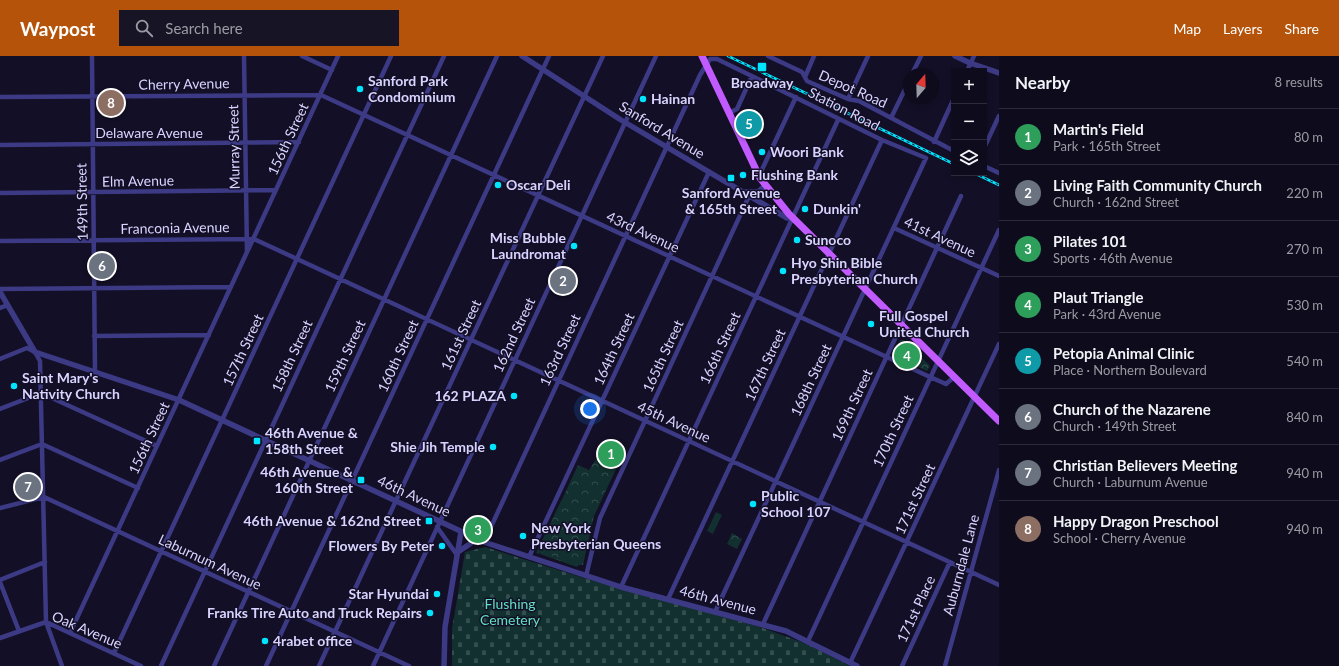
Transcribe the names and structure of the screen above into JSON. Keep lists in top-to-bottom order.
{
  "streets": {
    "street": [
      "Cherry Avenue",
      "Depot Road",
      "Station Road",
      "Sanford Avenue",
      "Delaware Avenue",
      "156th Street",
      "Murray Street",
      "Elm Avenue",
      "149th Street",
      "Franconia Avenue",
      "43rd Avenue",
      "41st Avenue",
      "161st Street",
      "162nd Street",
      "166th Street",
      "164th Street",
      "157th Street",
      "163rd Street",
      "158th Street",
      "159th Street",
      "160th Street",
      "165th Street",
      "167th Street",
      "168th Street",
      "169th Street",
      "45th Avenue",
      "170th Street",
      "46th Avenue",
      "171st Street",
      "Laburnum Avenue",
      "Auburndale Lane",
      "171st Place",
      "Oak Avenue"
    ]
  },
  "crossings": [
    ["Cherry Avenue", "156th Street"],
    ["Cherry Avenue", "Murray Street"],
    ["Cherry Avenue", "149th Street"],
    ["Cherry Avenue", "43rd Avenue"],
    ["Station Road", "166th Street"],
    ["Station Road", "163rd Street"],
    ["Station Road", "167th Street"],
    ["Station Road", "168th Street"],
    ["Sanford Avenue", "161st Street"],
    ["Sanford Avenue", "162nd Street"],
    ["Sanford Avenue", "166th Street"],
    ["Sanford Avenue", "164th Street"],
    ["Sanford Avenue", "163rd Street"],
    ["Sanford Avenue", "160th Street"],
    ["Sanford Avenue", "165th Street"],
    ["Delaware Avenue", "156th Street"],
    ["Delaware Avenue", "Murray Street"],
    ["Delaware Avenue", "149th Street"],
    ["156th Street", "Murray Street"],
    ["156th Street", "Elm Avenue"],
    ["156th Street", "Franconia Avenue"],
    ["156th Street", "43rd Avenue"],
    ["156th Street", "46th Avenue"],
    ["156th Street", "Laburnum Avenue"],
    ["156th Street", "Oak Avenue"],
    ["Murray Street", "Elm Avenue"],
    ["Murray Street", "Franconia Avenue"],
    ["Elm Avenue", "149th Street"],
    ["149th Street", "Franconia Avenue"],
    ["149th Street", "46th Avenue"],
    ["43rd Avenue", "161st Street"],
    ["43rd Avenue", "162nd Street"],
    ["43rd Avenue", "166th Street"],
    ["43rd Avenue", "164th Street"],
    ["43rd Avenue", "157th Street"],
    ["43rd Avenue", "163rd Street"],
    ["43rd Avenue", "158th Street"],
    ["43rd Avenue", "159th Street"],
    ["43rd Avenue", "160th Street"],
    ["43rd Avenue", "165th Street"],
    ["43rd Avenue", "167th Street"],
    ["43rd Avenue", "168th Street"],
    ["43rd Avenue", "169th Street"],
    ["43rd Avenue", "170th Street"],
    ["41st Avenue", "168th Street"],
    ["41st Avenue", "169th Street"],
    ["41st Avenue", "170th Street"],
    ["161st Street", "45th Avenue"],
    ["161st Street", "46th Avenue"],
    ["161st Street", "Laburnum Avenue"],
    ["162nd Street", "45th Avenue"],
    ["162nd Street", "46th Avenue"],
    ["162nd Street", "Laburnum Avenue"],
    ["166th Street", "45th Avenue"],
    ["166th Street", "46th Avenue"],
    ["164th Street", "45th Avenue"],
    ["164th Street", "46th Avenue"],
    ["157th Street", "46th Avenue"],
    ["157th Street", "Laburnum Avenue"],
    ["157th Street", "Oak Avenue"],
    ["163rd Street", "45th Avenue"],
    ["163rd Street", "46th Avenue"],
    ["158th Street", "45th Avenue"],
    ["158th Street", "46th Avenue"],
    ["158th Street", "Laburnum Avenue"],
    ["159th Street", "45th Avenue"],
    ["159th Street", "46th Avenue"],
    ["159th Street", "Laburnum Avenue"],
    ["160th Street", "45th Avenue"],
    ["160th Street", "46th Avenue"],
    ["160th Street", "Laburnum Avenue"],
    ["165th Street", "45th Avenue"],
    ["165th Street", "46th Avenue"],
    ["167th Street", "45th Avenue"],
    ["167th Street", "46th Avenue"],
    ["168th Street", "45th Avenue"],
    ["168th Street", "46th Avenue"],
    ["169th Street", "45th Avenue"],
    ["169th Street", "46th Avenue"],
    ["45th Avenue", "170th Street"],
    ["45th Avenue", "171st Street"],
    ["45th Avenue", "Auburndale Lane"],
    ["45th Avenue", "171st Place"],
    ["170th Street", "46th Avenue"],
    ["46th Avenue", "171st Street"]
  ],
  "parks": ["Flushing Cemetery"],
  "places": {
    "transit": [
      "Broadway",
      "Sanford Avenue & 165th Street",
      "46th Avenue & 158th Street",
      "46th Avenue & 160th Street",
      "46th Avenue & 162nd Street"
    ],
    "other": [
      "Sanford Park Condominium",
      "Hainan",
      "Woori Bank",
      "Flushing Bank",
      "Oscar Deli",
      "Dunkin'",
      "Sunoco",
      "Miss Bubble Laundromat",
      "Hyo Shin Bible Presbyterian Church",
      "Full Gospel United Church",
      "Saint Mary's Nativity Church",
      "162 PLAZA",
      "Shie Jih Temple",
      "Public School 107",
      "New York Presbyterian Queens",
      "Flowers By Peter",
      "Star Hyundai",
      "Franks Tire Auto and Truck Repairs",
      "4rabet office"
    ]
  },
  "north": "top",
  "page": {
    "header": "Waypost",
    "search": "Search here",
    "nav": ["Map", "Layers", "Share"],
    "heading": ["Nearby", "8 results"],
    "map_buttons": ["+", "−"],
    "pins": [
      "8",
      "5",
      "6",
      "2",
      "4",
      "1",
      "7",
      "3"
    ],
    "list": [
      {
        "mark": "1",
        "name": "Martin's Field",
        "note": "Park · 165th Street",
        "value": "80 m"
      },
      {
        "mark": "2",
        "name": "Living Faith Community Church",
        "note": "Church · 162nd Street",
        "value": "220 m"
      },
      {
        "mark": "3",
        "name": "Pilates 101",
        "note": "Sports · 46th Avenue",
        "value": "270 m"
      },
      {
        "mark": "4",
        "name": "Plaut Triangle",
        "note": "Park · 43rd Avenue",
        "value": "530 m"
      },
      {
        "mark": "5",
        "name": "Petopia Animal Clinic",
        "note": "Place · Northern Boulevard",
        "value": "540 m"
      },
      {
        "mark": "6",
        "name": "Church of the Nazarene",
        "note": "Church · 149th Street",
        "value": "840 m"
      },
      {
        "mark": "7",
        "name": "Christian Believers Meeting",
        "note": "Church · Laburnum Avenue",
        "value": "940 m"
      },
      {
        "mark": "8",
        "name": "Happy Dragon Preschool",
        "note": "School · Cherry Avenue",
        "value": "940 m"
      }
    ]
  }
}
